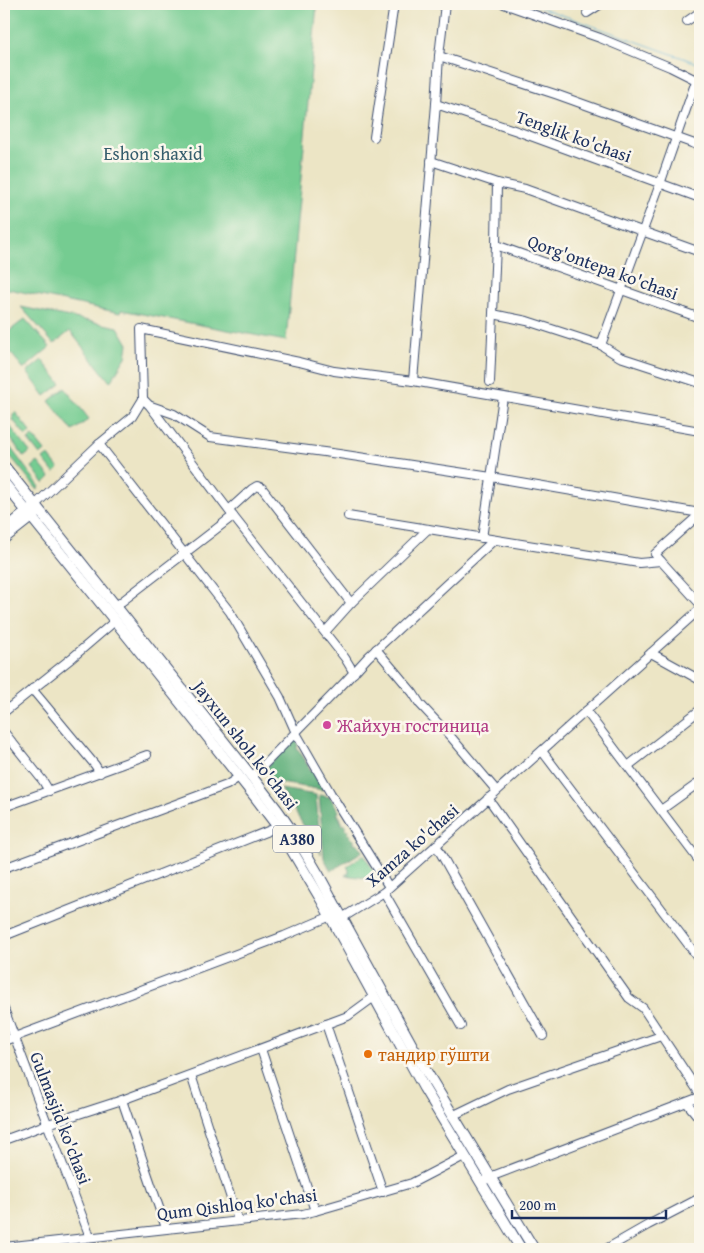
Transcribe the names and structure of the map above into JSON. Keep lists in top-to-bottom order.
{
  "streets": {
    "highway": ["Jayxun shoh ko'chasi", "A380"],
    "street": [
      "Tenglik ko'chasi",
      "Qorg'ontepa ko'chasi",
      "Xamza ko'chasi",
      "Gulmasjid ko'chasi",
      "Qum Qishloq ko'chasi"
    ]
  },
  "crossings": [
    ["Jayxun shoh ko'chasi", "Xamza ko'chasi"],
    ["Jayxun shoh ko'chasi", "Qum Qishloq ko'chasi"],
    ["Gulmasjid ko'chasi", "Qum Qishloq ko'chasi"]
  ],
  "parks": ["Eshon shaxid"],
  "places": ["Жайхун гостиница", "тандир гўшти"],
  "scale_bar": "200 m"
}
